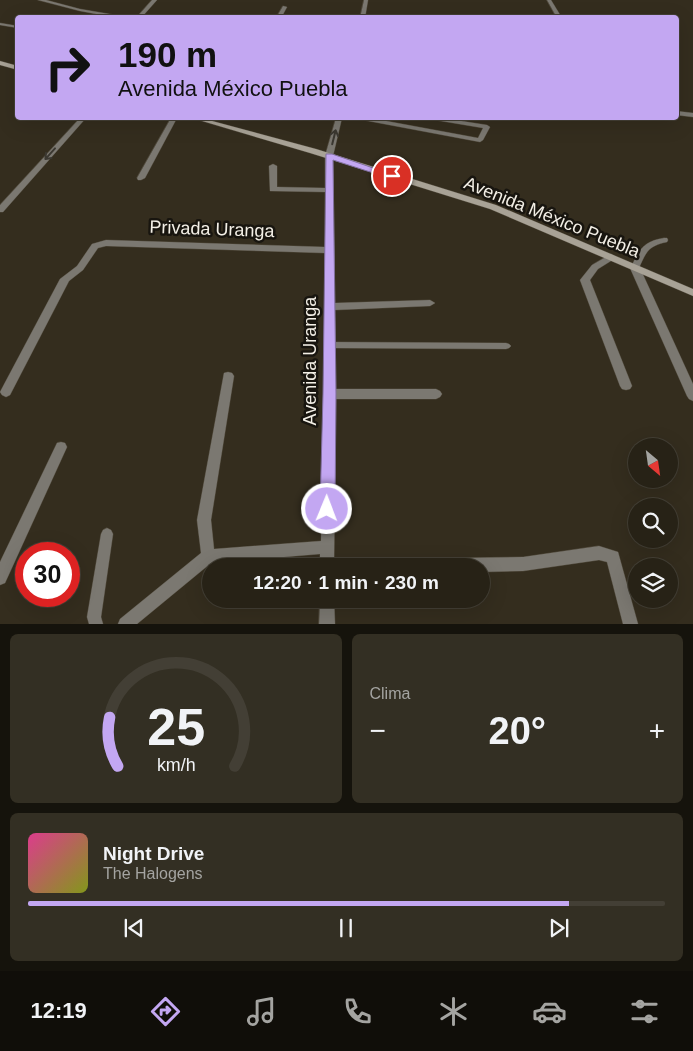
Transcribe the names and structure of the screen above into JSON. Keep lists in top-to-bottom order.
{
  "streets": {
    "main road": ["Avenida México Puebla"],
    "street": ["Privada Uranga", "Avenida Uranga"]
  },
  "crossings": [
    ["Avenida México Puebla", "Avenida Uranga"],
    ["Privada Uranga", "Avenida Uranga"]
  ],
  "north": "bottom right",
  "page": {
    "turn": ["190 m", "Avenida México Puebla"],
    "limit": "30",
    "trip": "12:20 · 1 min · 230 m",
    "tile": "Clima",
    "heat": ["−", "20°", "+"],
    "song": ["Night Drive", "The Halogens"],
    "tabs": "12:19",
    "gauge": ["25", "km/h"]
  }
}
